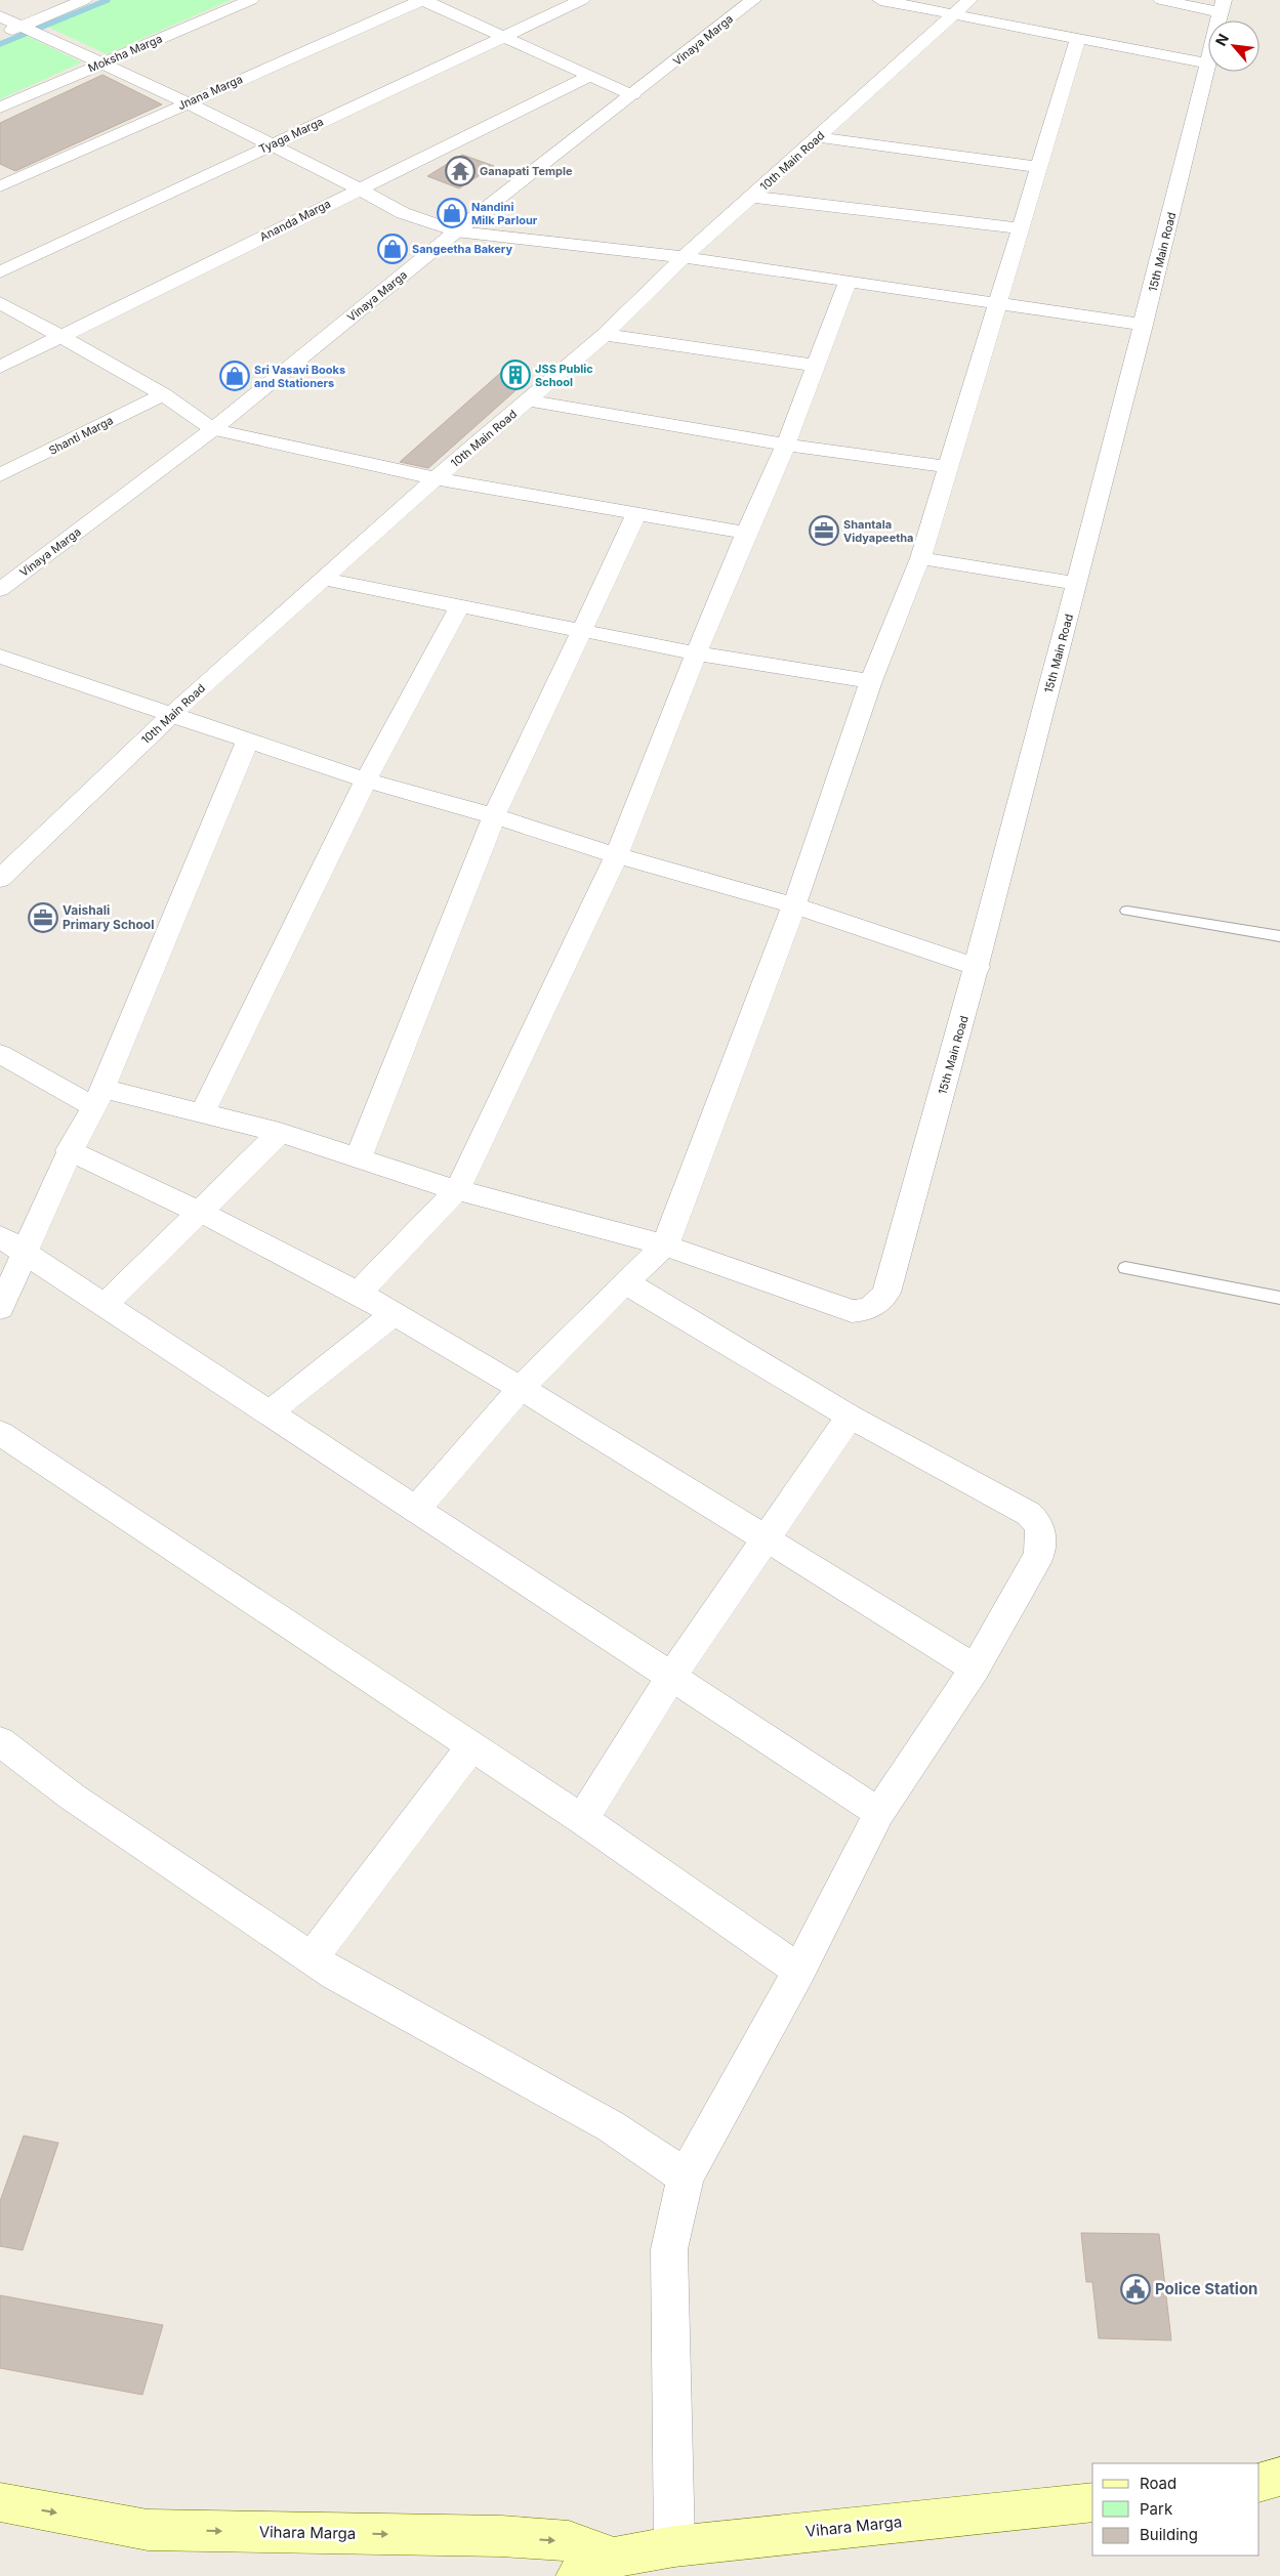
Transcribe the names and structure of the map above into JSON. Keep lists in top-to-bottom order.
{
  "streets": {
    "main road": ["Vihara Marga"],
    "street": [
      "Vinaya Marga",
      "Moksha Marga",
      "Jnana Marga",
      "Tyaga Marga",
      "10th Main Road",
      "Ananda Marga",
      "15th Main Road",
      "Shanti Marga"
    ]
  },
  "one_way": ["Vihara Marga"],
  "places": {
    "temple": ["Ganapati Temple"],
    "shop": ["Nandini Milk Parlour", "Sangeetha Bakery", "Sri Vasavi Books and Stationers"],
    "building": ["JSS Public School"],
    "office": ["Shantala Vidyapeetha", "Vaishali Primary School"],
    "public building": ["Police Station"]
  },
  "legend": ["Road", "Park", "Building"],
  "north": "top left"
}
